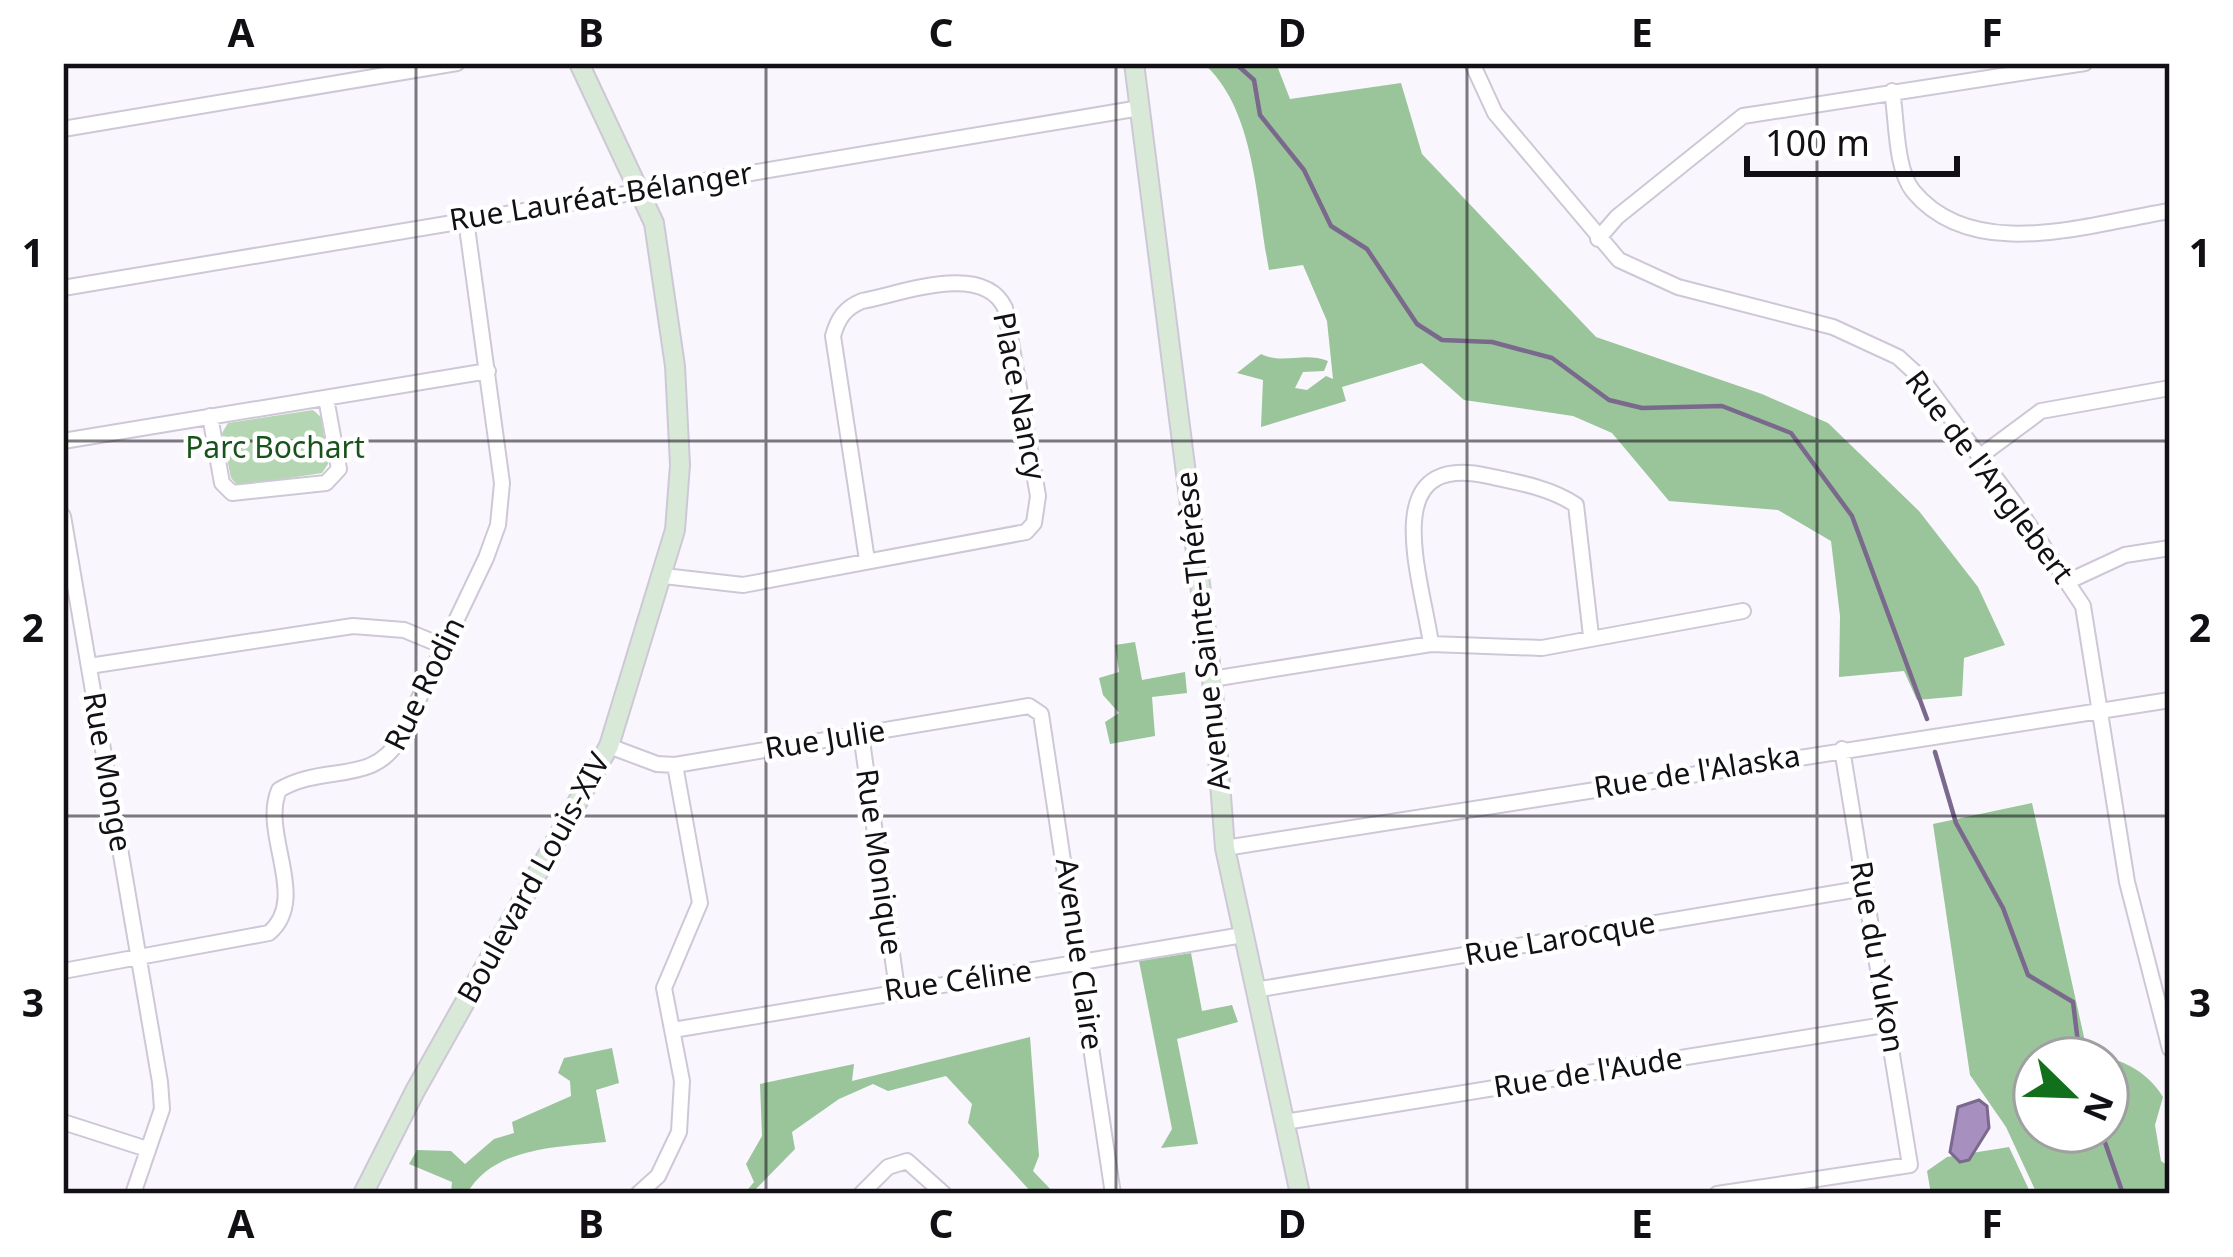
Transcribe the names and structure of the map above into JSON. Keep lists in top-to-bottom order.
{
  "streets": {
    "main road": ["Avenue Sainte-Thérèse", "Boulevard Louis-XIV"],
    "street": [
      "Rue Lauréat-Bélanger",
      "Place Nancy",
      "Rue de l'Anglebert",
      "Rue Rodin",
      "Rue Julie",
      "Rue Monge",
      "Rue de l'Alaska",
      "Rue Monique",
      "Rue Larocque",
      "Avenue Claire",
      "Rue du Yukon",
      "Rue Céline",
      "Rue de l'Aude"
    ]
  },
  "crossings": [
    ["Rue Lauréat-Bélanger", "Avenue Sainte-Thérèse"],
    ["Rue Lauréat-Bélanger", "Rue Rodin"],
    ["Rue Lauréat-Bélanger", "Boulevard Louis-XIV"],
    ["Place Nancy", "Boulevard Louis-XIV"],
    ["Rue de l'Anglebert", "Rue de l'Alaska"],
    ["Avenue Sainte-Thérèse", "Rue de l'Alaska"],
    ["Avenue Sainte-Thérèse", "Rue Larocque"],
    ["Avenue Sainte-Thérèse", "Rue Céline"],
    ["Avenue Sainte-Thérèse", "Rue de l'Aude"],
    ["Rue Rodin", "Rue Monge"],
    ["Rue Julie", "Rue Monique"],
    ["Rue Julie", "Boulevard Louis-XIV"],
    ["Rue Julie", "Avenue Claire"],
    ["Rue de l'Alaska", "Rue du Yukon"],
    ["Rue Monique", "Rue Céline"],
    ["Rue Larocque", "Rue du Yukon"],
    ["Avenue Claire", "Rue Céline"],
    ["Rue du Yukon", "Rue de l'Aude"]
  ],
  "parks": ["Parc Bochart"],
  "scale_bar": "100 m",
  "north": "bottom right",
  "grid": {
    "columns": [
      "A",
      "B",
      "C",
      "D",
      "E",
      "F"
    ],
    "rows": ["1", "2", "3"]
  }
}
